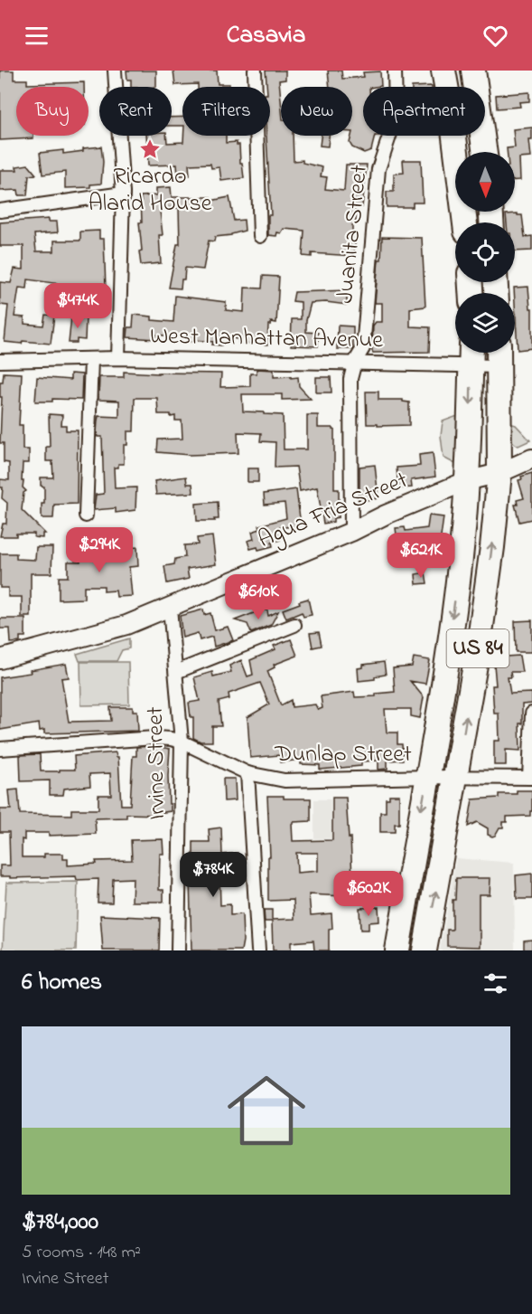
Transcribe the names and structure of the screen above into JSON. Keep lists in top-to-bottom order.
{
  "streets": {
    "highway": ["US 84"],
    "street": [
      "Juanita Street",
      "West Manhattan Avenue",
      "Agua Fria Street",
      "Dunlap Street",
      "Irvine Street"
    ]
  },
  "crossings": [
    ["Juanita Street", "West Manhattan Avenue"],
    ["Juanita Street", "Agua Fria Street"],
    ["West Manhattan Avenue", "US 84"],
    ["Agua Fria Street", "US 84"],
    ["Agua Fria Street", "Irvine Street"],
    ["US 84", "Dunlap Street"],
    ["Dunlap Street", "Irvine Street"]
  ],
  "places": {
    "place": ["Ricardo Alarid House"]
  },
  "north": "bottom",
  "page": {
    "header": "Casavia",
    "chip": [
      "Buy",
      "Rent",
      "Filters",
      "New",
      "Apartment"
    ],
    "price": [
      "$474K",
      "$294K",
      "$621K",
      "$610K",
      "$784K",
      "$602K"
    ],
    "heading": "6 homes",
    "list": [
      {
        "name": "$784,000",
        "note": "5 rooms · 148 m² · Irvine Street"
      }
    ]
  }
}
